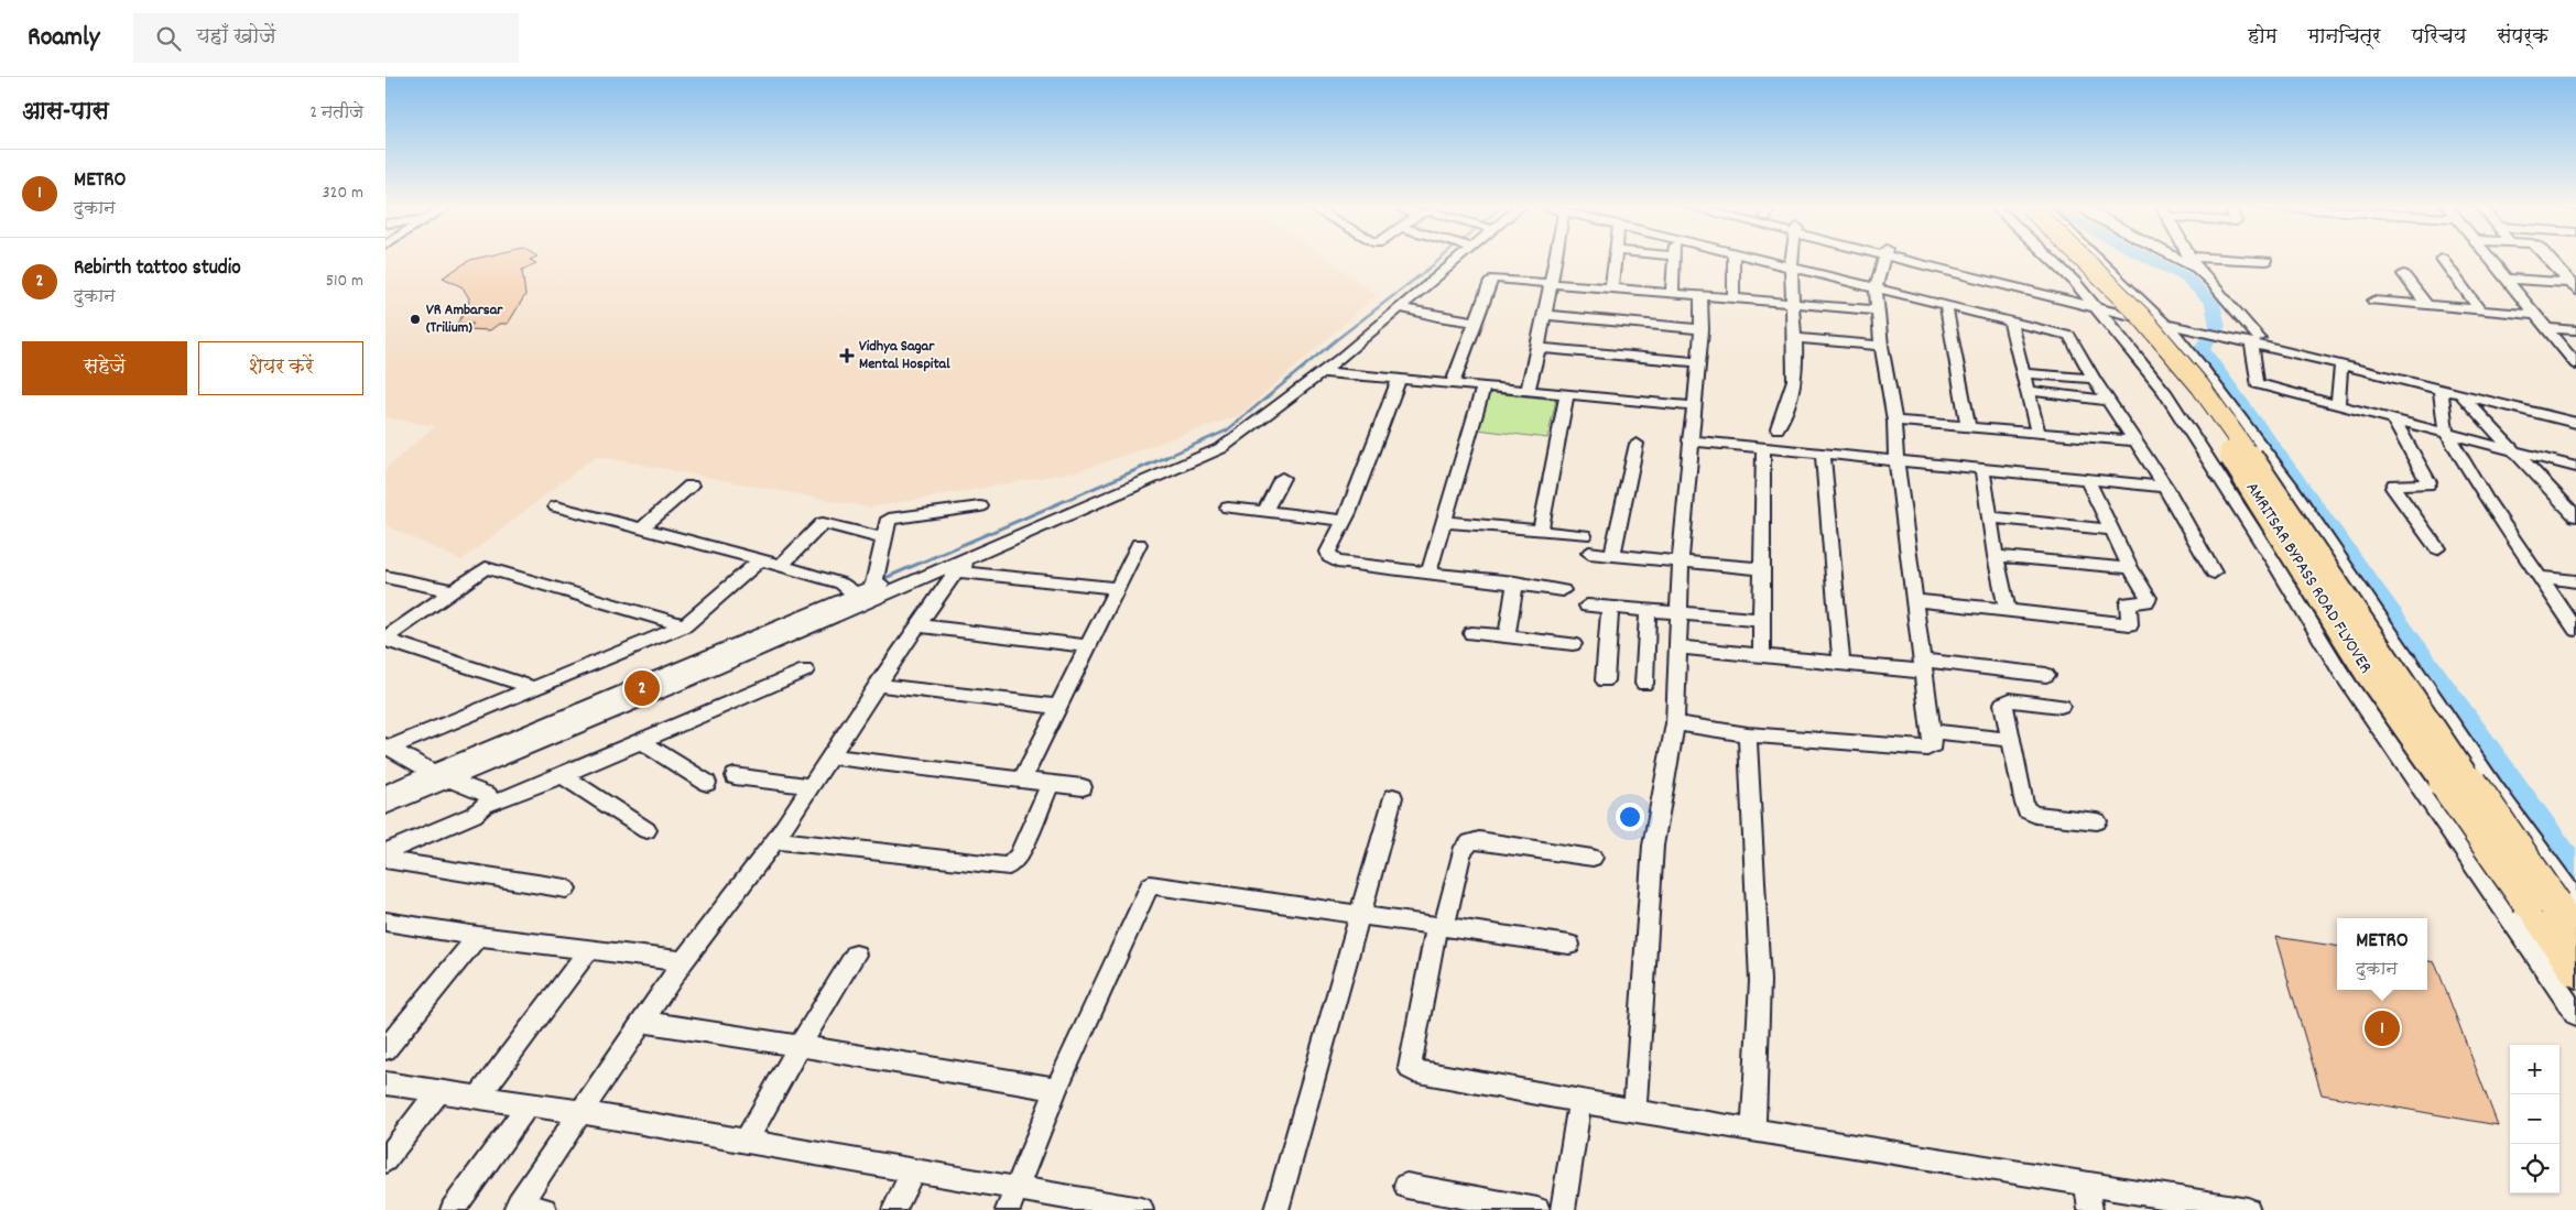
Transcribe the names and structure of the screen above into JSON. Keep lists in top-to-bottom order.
{
  "streets": {
    "highway": ["AMRITSAR BYPASS ROAD FLYOVER"]
  },
  "places": {
    "other": ["VR Ambarsar (Trilium)"],
    "health": ["Vidhya Sagar Mental Hospital"]
  },
  "page": {
    "header": "Roamly",
    "search": "यहाँ खोजें",
    "nav": [
      "होम",
      "मानचित्र",
      "परिचय",
      "संपर्क"
    ],
    "heading": ["आस-पास", "2 नतीजे"],
    "list": [
      {
        "mark": "1",
        "name": "METRO",
        "note": "दुकान",
        "value": "320 m"
      },
      {
        "mark": "2",
        "name": "Rebirth tattoo studio",
        "note": "दुकान",
        "value": "510 m"
      }
    ],
    "buttons": ["सहेजें", "शेयर करें"],
    "pins": ["2", "1"],
    "popup": ["METRO", "दुकान"],
    "map_buttons": ["+", "−"]
  }
}
